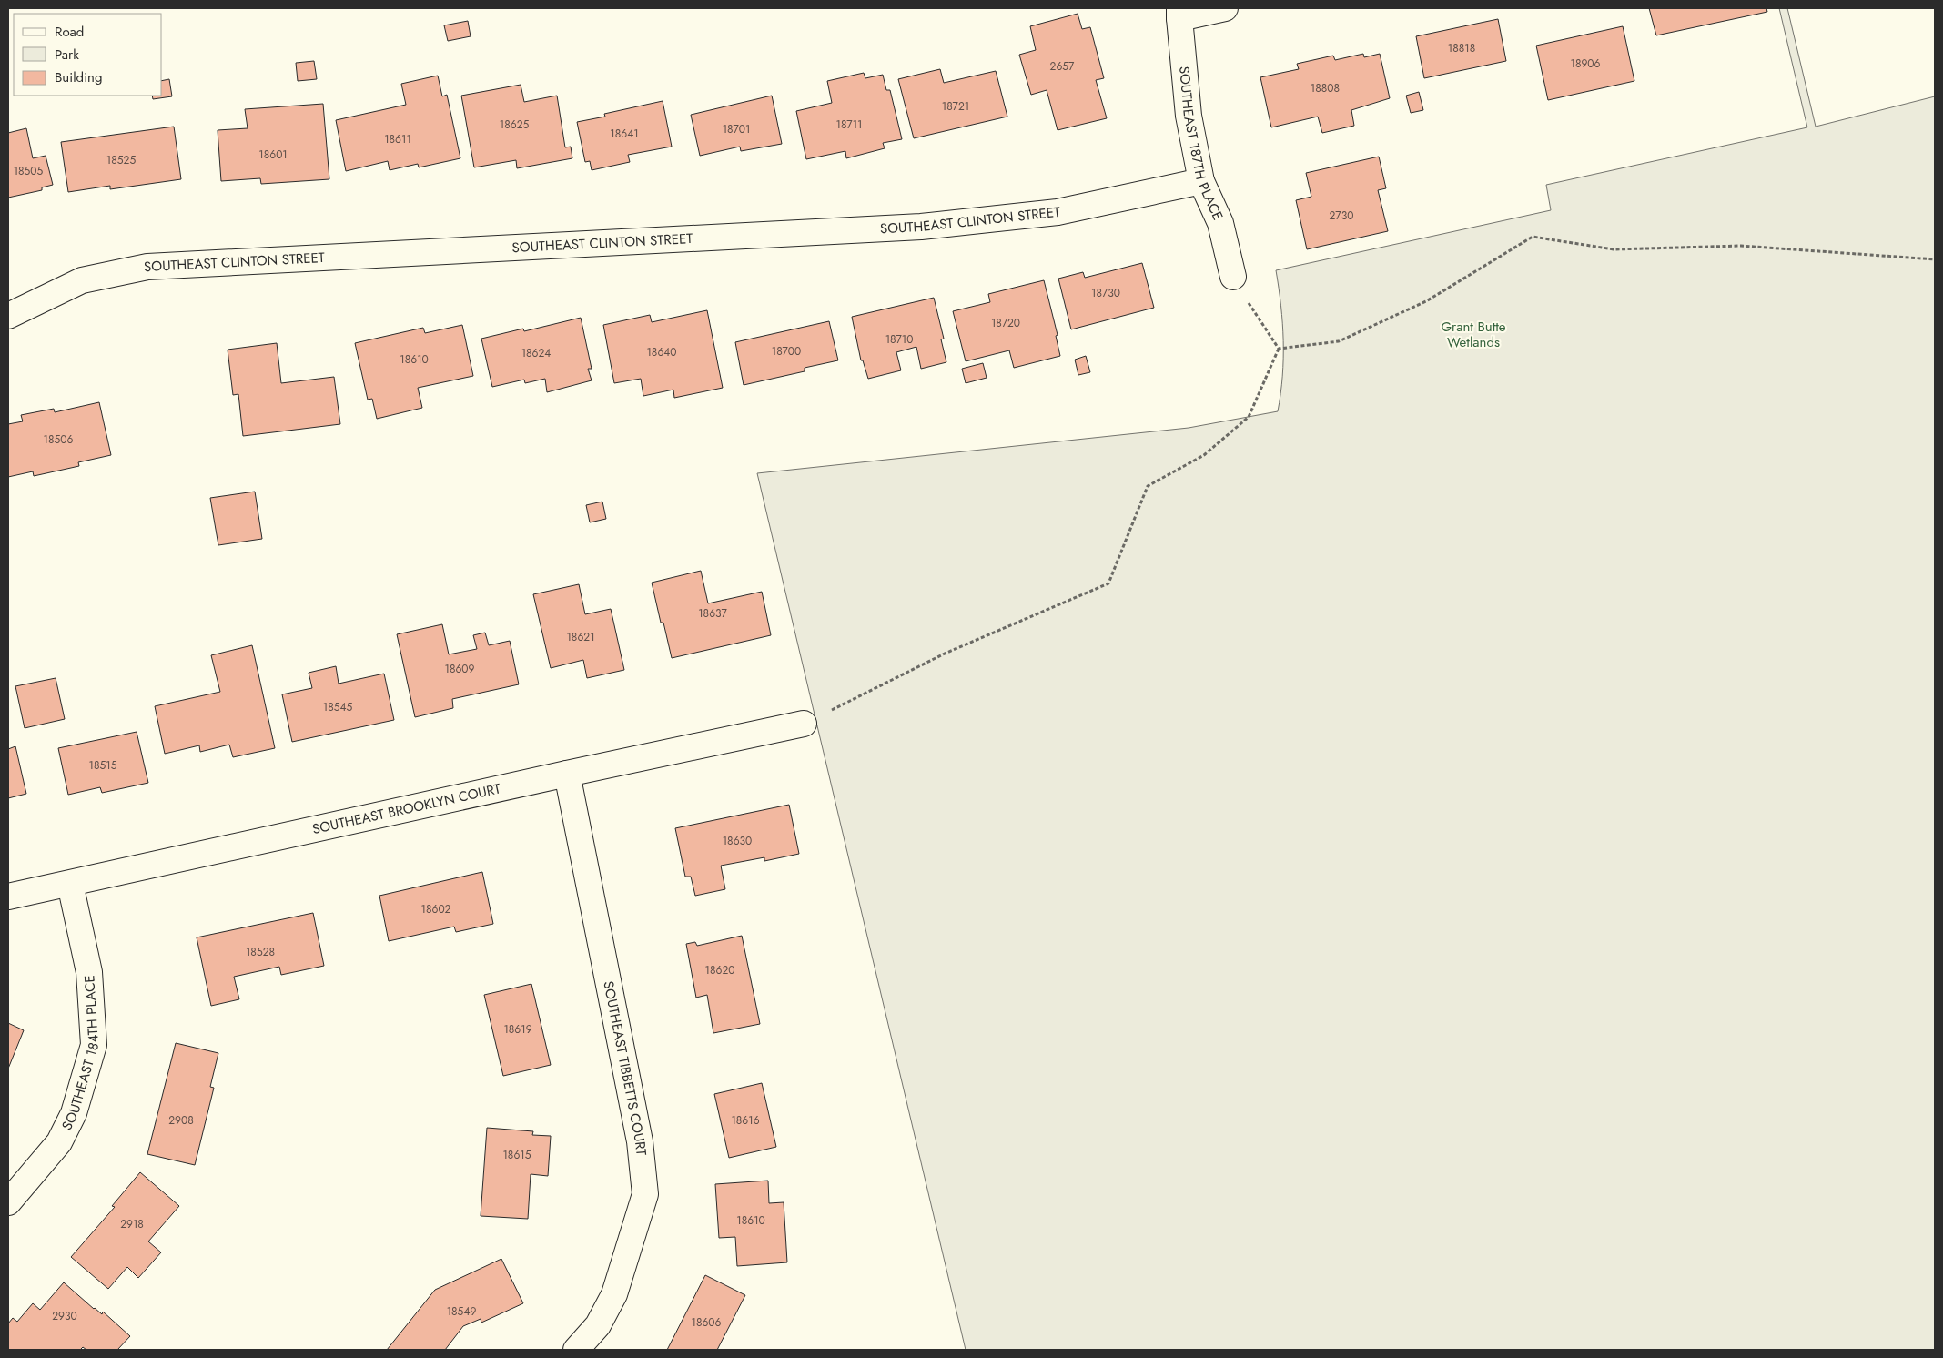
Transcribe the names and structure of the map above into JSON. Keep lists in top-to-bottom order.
{
  "streets": {
    "street": [
      "SOUTHEAST 187TH PLACE",
      "SOUTHEAST CLINTON STREET",
      "SOUTHEAST BROOKLYN COURT",
      "SOUTHEAST 184TH PLACE",
      "SOUTHEAST TIBBETTS COURT"
    ]
  },
  "crossings": [
    ["SOUTHEAST 187TH PLACE", "SOUTHEAST CLINTON STREET"],
    ["SOUTHEAST BROOKLYN COURT", "SOUTHEAST 184TH PLACE"],
    ["SOUTHEAST BROOKLYN COURT", "SOUTHEAST TIBBETTS COURT"]
  ],
  "parks": ["Grant Butte Wetlands"],
  "house_numbers": [
    "18818",
    "18906",
    "2657",
    "18808",
    "18721",
    "18625",
    "18711",
    "18701",
    "18641",
    "18611",
    "18601",
    "18525",
    "18505",
    "2730",
    "18730",
    "18720",
    "18710",
    "18700",
    "18640",
    "18624",
    "18610",
    "18506",
    "18637",
    "18621",
    "18609",
    "18545",
    "18515",
    "18630",
    "18602",
    "18528",
    "18620",
    "18619",
    "2908",
    "18616",
    "18615",
    "18610",
    "2918",
    "18549",
    "2930",
    "18606"
  ],
  "legend": ["Road", "Park", "Building"]
}
